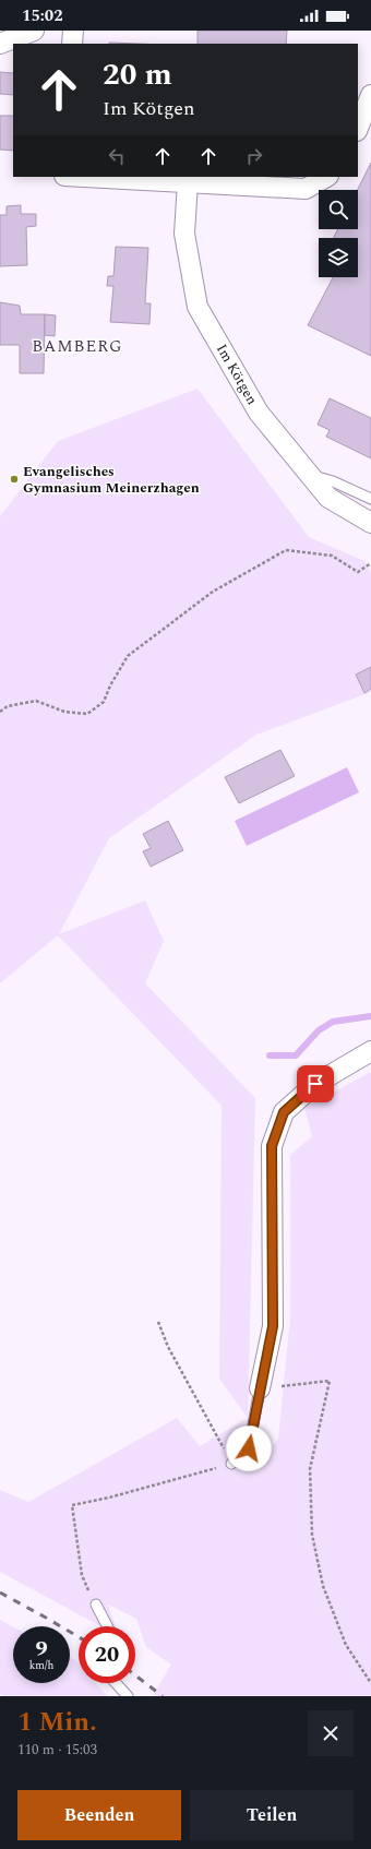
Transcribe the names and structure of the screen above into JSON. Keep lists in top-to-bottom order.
{
  "streets": {
    "street": ["Im Kötgen"]
  },
  "districts": ["BAMBERG"],
  "places": ["Evangelisches Gymnasium Meinerzhagen"],
  "page": {
    "status": "15:02",
    "turn": ["20 m", "Im Kötgen"],
    "speed": "9 km/h",
    "limit": "20",
    "heading": ["1 Min.", "110 m · 15:03"],
    "buttons": ["Beenden", "Teilen"]
  }
}
